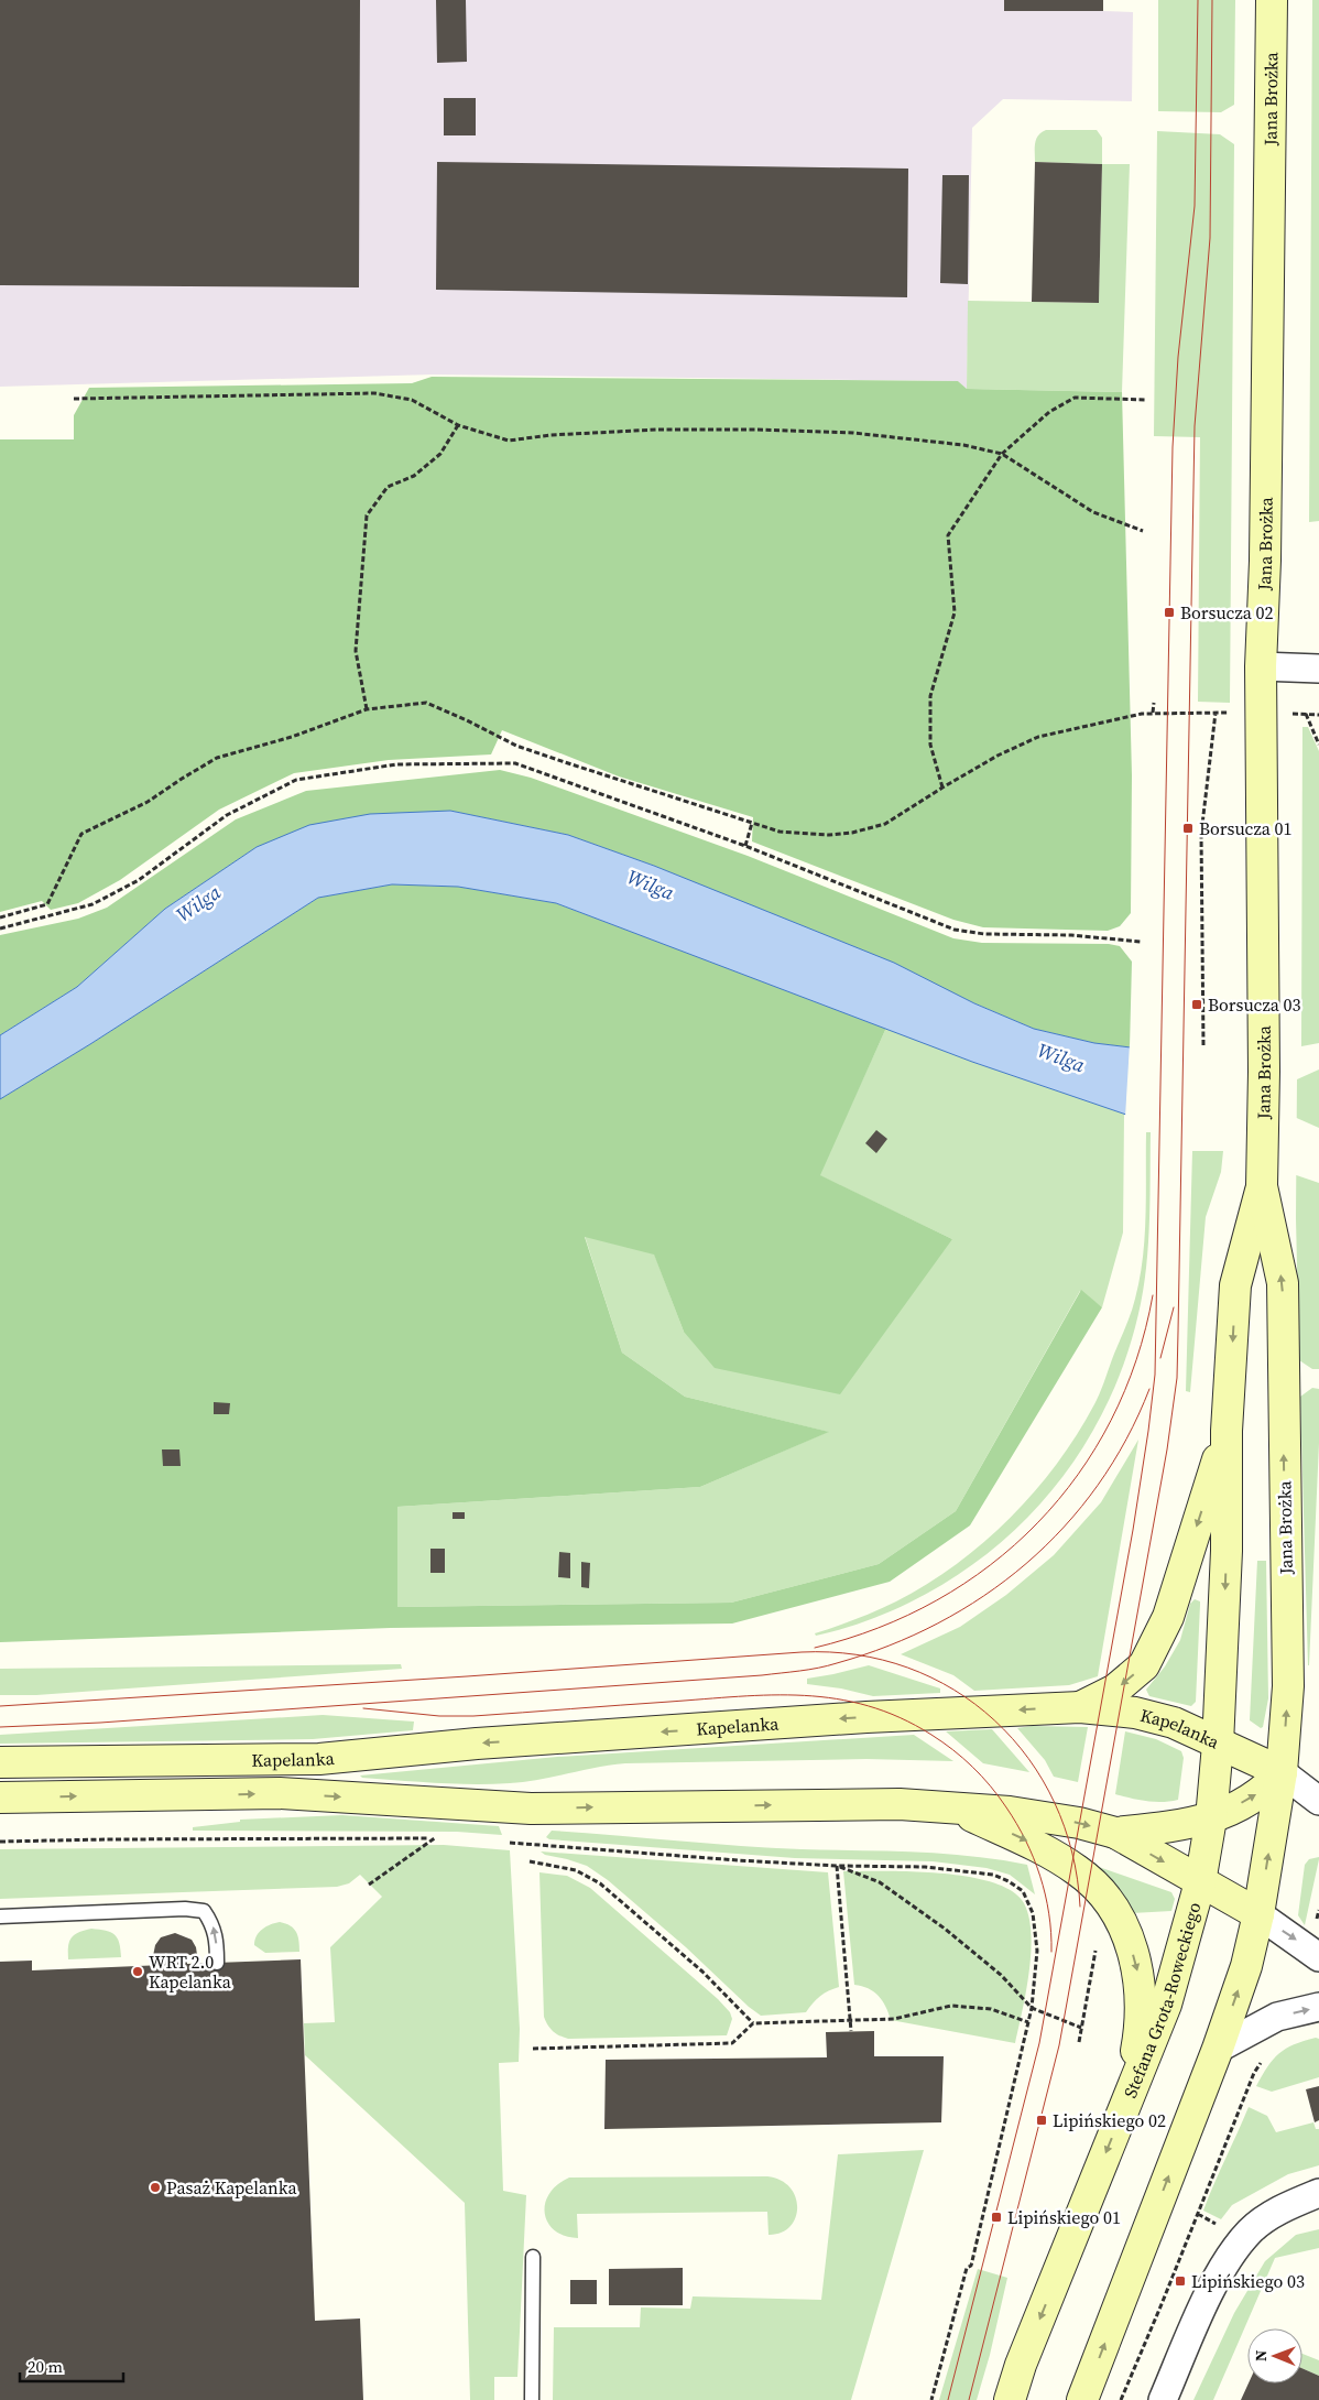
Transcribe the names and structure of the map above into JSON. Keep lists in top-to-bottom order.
{
  "streets": {
    "main road": ["Jana Brożka", "Kapelanka", "Stefana Grota-Roweckiego"]
  },
  "crossings": [
    ["Jana Brożka", "Kapelanka"],
    ["Jana Brożka", "Stefana Grota-Roweckiego"],
    ["Kapelanka", "Stefana Grota-Roweckiego"]
  ],
  "water": ["Wilga"],
  "places": {
    "transit": [
      "Borsucza 02",
      "Borsucza 01",
      "Borsucza 03",
      "Lipińskiego 02",
      "Lipińskiego 01",
      "Lipińskiego 03"
    ],
    "other": ["WRT 2.0 Kapelanka", "Pasaż Kapelanka"]
  },
  "scale_bar": "20 m",
  "north": "left"
}
